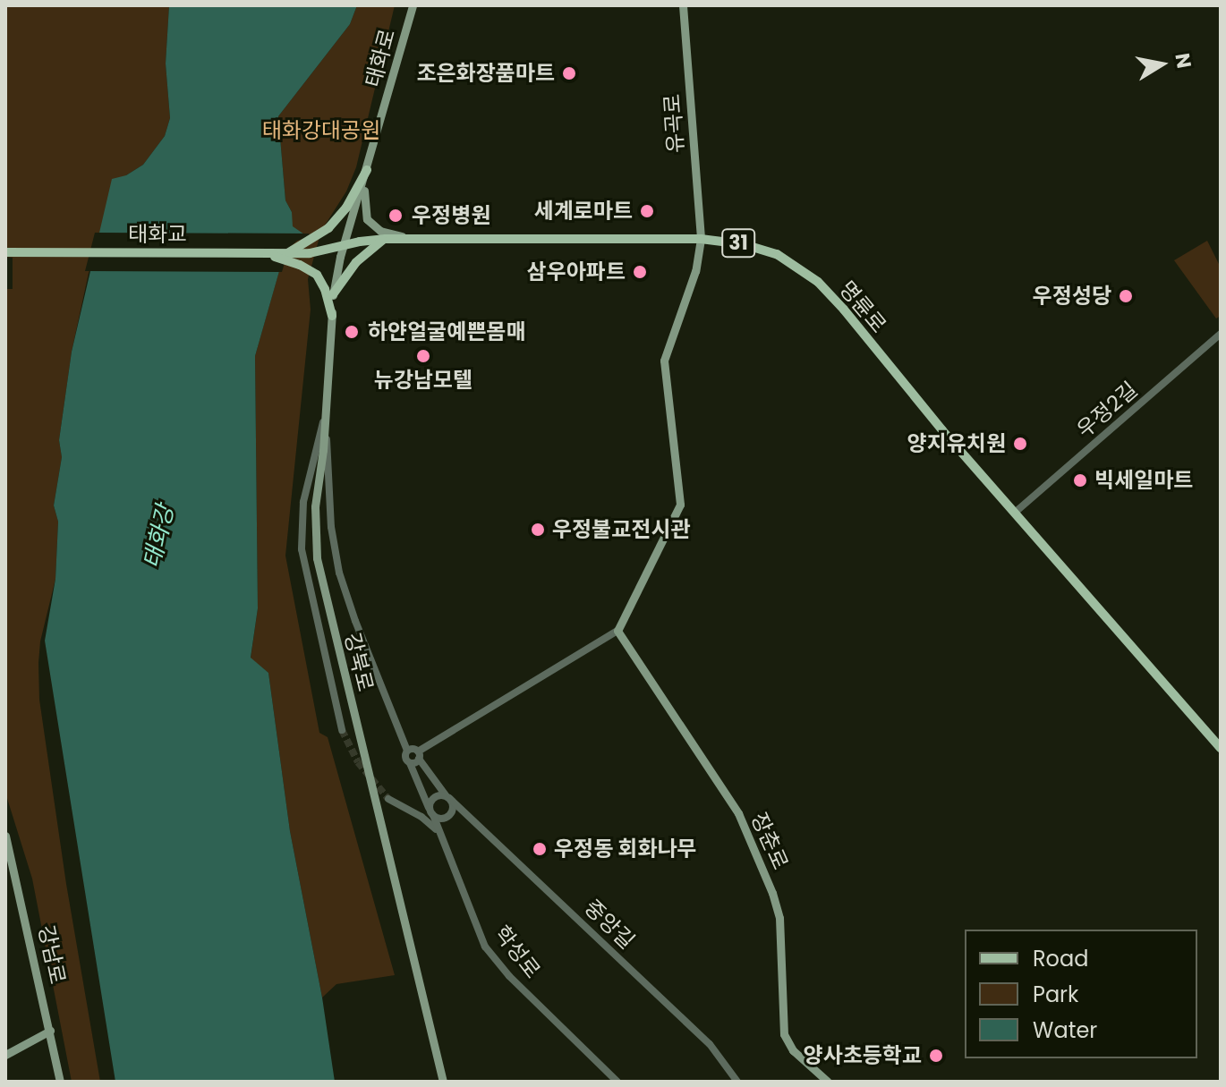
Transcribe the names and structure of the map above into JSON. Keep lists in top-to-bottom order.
{
  "streets": {
    "main road": [
      "태화로",
      "유곡로",
      "태화교",
      "31",
      "명륜로",
      "강북로",
      "장춘로",
      "강남로"
    ],
    "street": ["우정2길", "중앙길", "학성로"]
  },
  "crossings": [
    ["태화로", "명륜로"],
    ["태화로", "강북로"],
    ["유곡로", "명륜로"],
    ["태화교", "명륜로"],
    ["명륜로", "우정2길"],
    ["명륜로", "강북로"],
    ["강북로", "학성로"]
  ],
  "water": ["태화강"],
  "parks": ["태화강대공원"],
  "places": [
    "조은화장품마트",
    "세계로마트",
    "우정병원",
    "삼우아파트",
    "우정성당",
    "하얀얼굴예쁜몸매",
    "뉴강남모텔",
    "양지유치원",
    "빅세일마트",
    "우정불교전시관",
    "우정동 회화나무",
    "양사초등학교"
  ],
  "legend": ["Road", "Park", "Water"],
  "north": "right"
}
